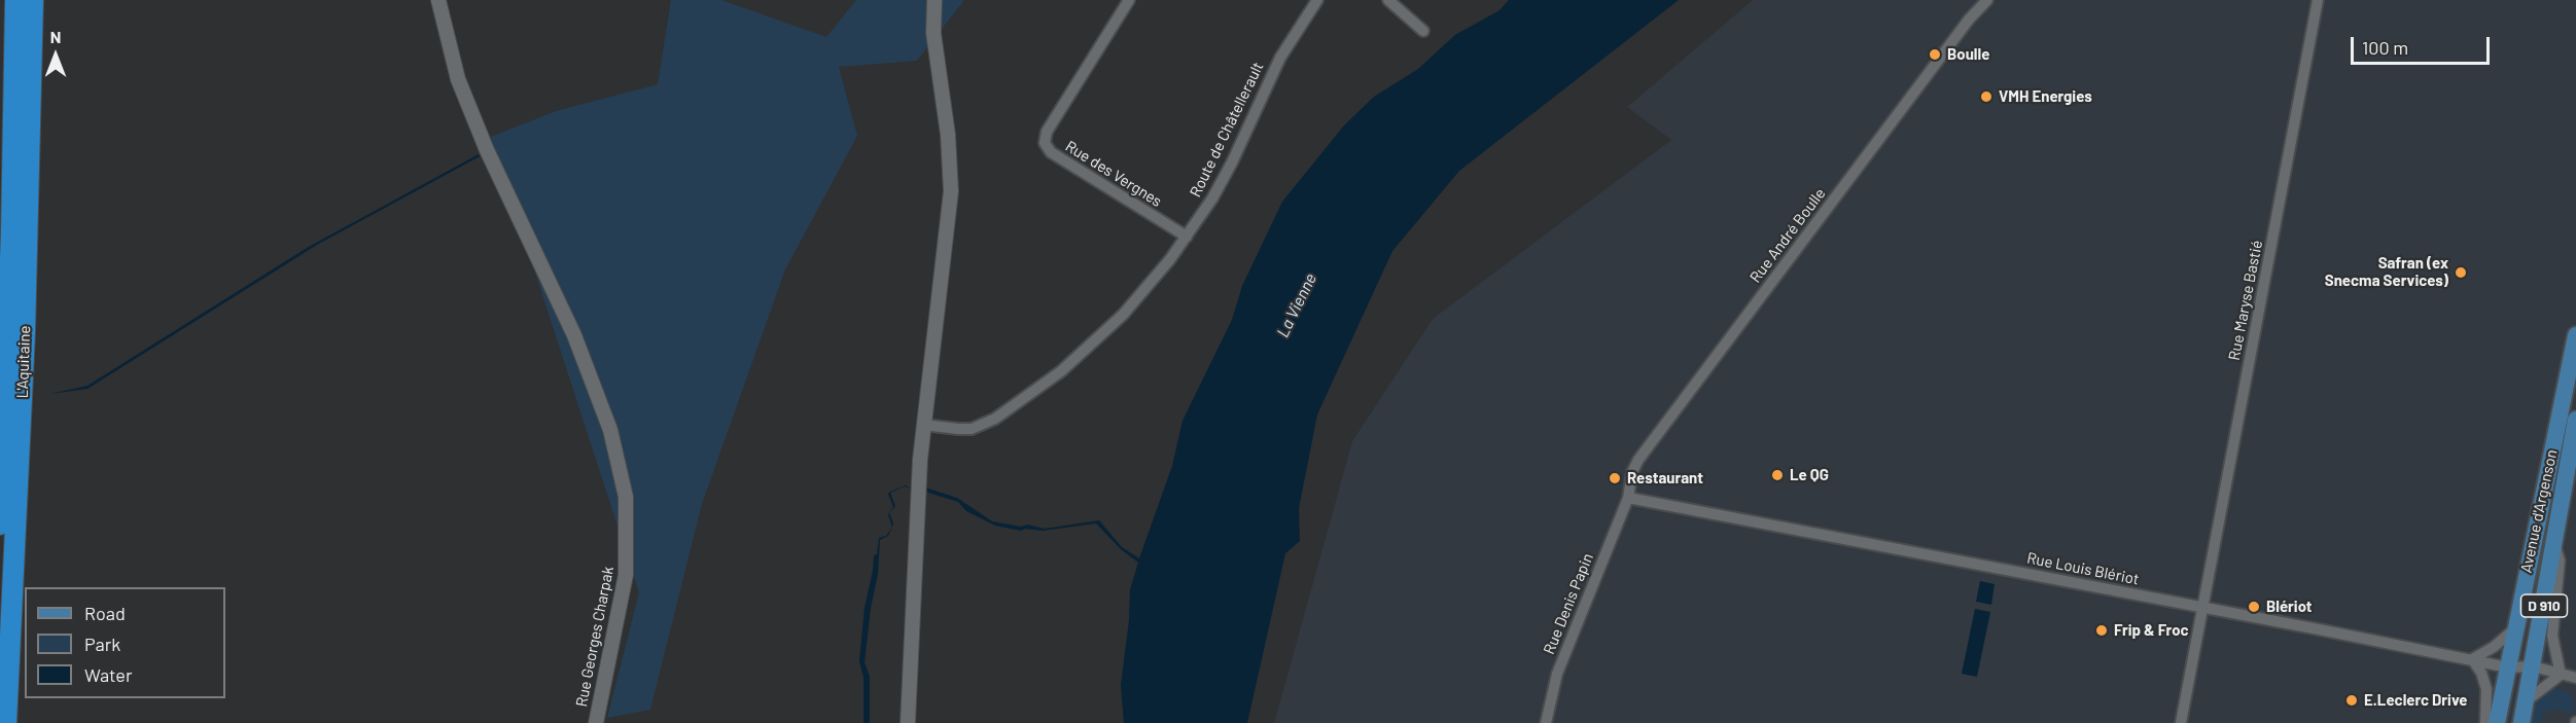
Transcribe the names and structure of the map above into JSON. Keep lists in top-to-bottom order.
{
  "streets": {
    "highway": ["L'Aquitaine"],
    "main road": ["Avenue d'Argenson", "D 910"],
    "street": [
      "Route de Châtellerault",
      "Rue des Vergnes",
      "Rue André Boulle",
      "Rue Maryse Bastié",
      "Rue Louis Blériot",
      "Rue Denis Papin",
      "Rue Georges Charpak"
    ]
  },
  "crossings": [
    ["Route de Châtellerault", "Rue des Vergnes"],
    ["Rue André Boulle", "Rue Louis Blériot"],
    ["Rue André Boulle", "Rue Denis Papin"],
    ["Rue Maryse Bastié", "Rue Louis Blériot"],
    ["Avenue d'Argenson", "Rue Louis Blériot"],
    ["Rue Louis Blériot", "Rue Denis Papin"]
  ],
  "water": ["La Vienne"],
  "places": [
    "Boulle",
    "VMH Energies",
    "Safran (ex Snecma Services)",
    "Le QG",
    "Restaurant",
    "Blériot",
    "Frip & Froc",
    "E.Leclerc Drive"
  ],
  "legend": ["Road", "Park", "Water"],
  "scale_bar": "100 m",
  "north": "top"
}
